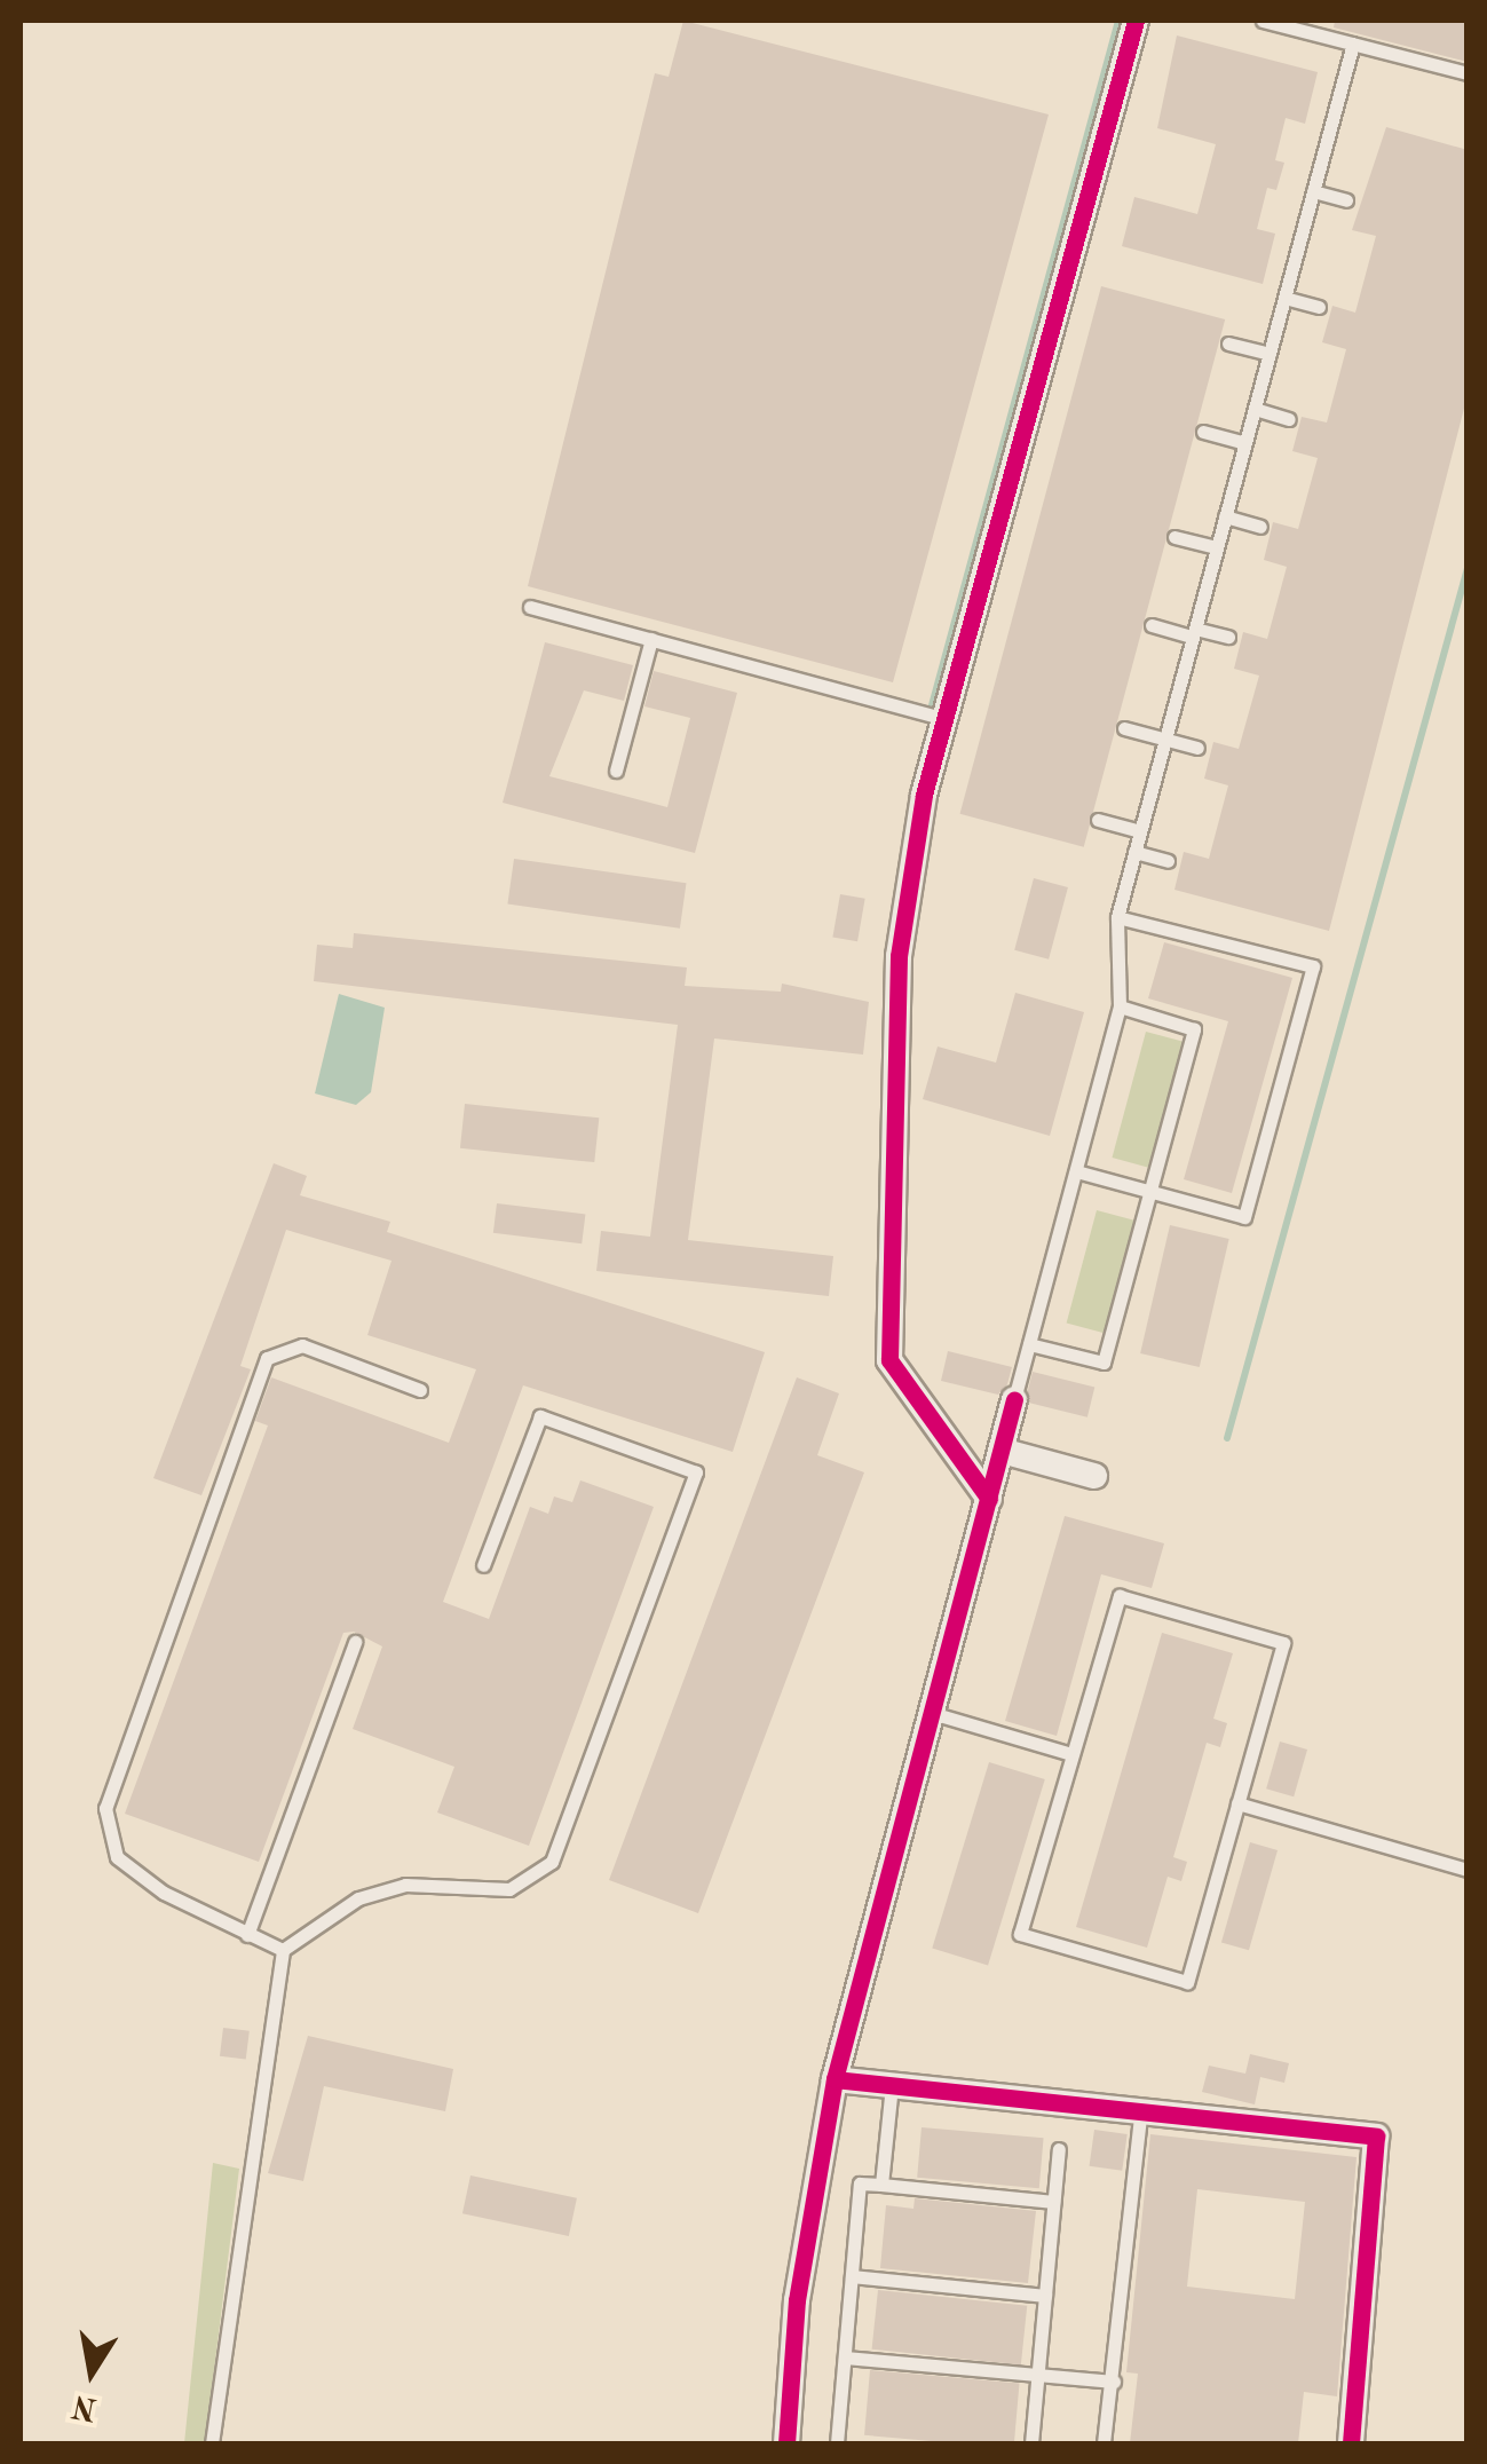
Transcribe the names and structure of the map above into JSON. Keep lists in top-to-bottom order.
{
  "north": "bottom"
}
